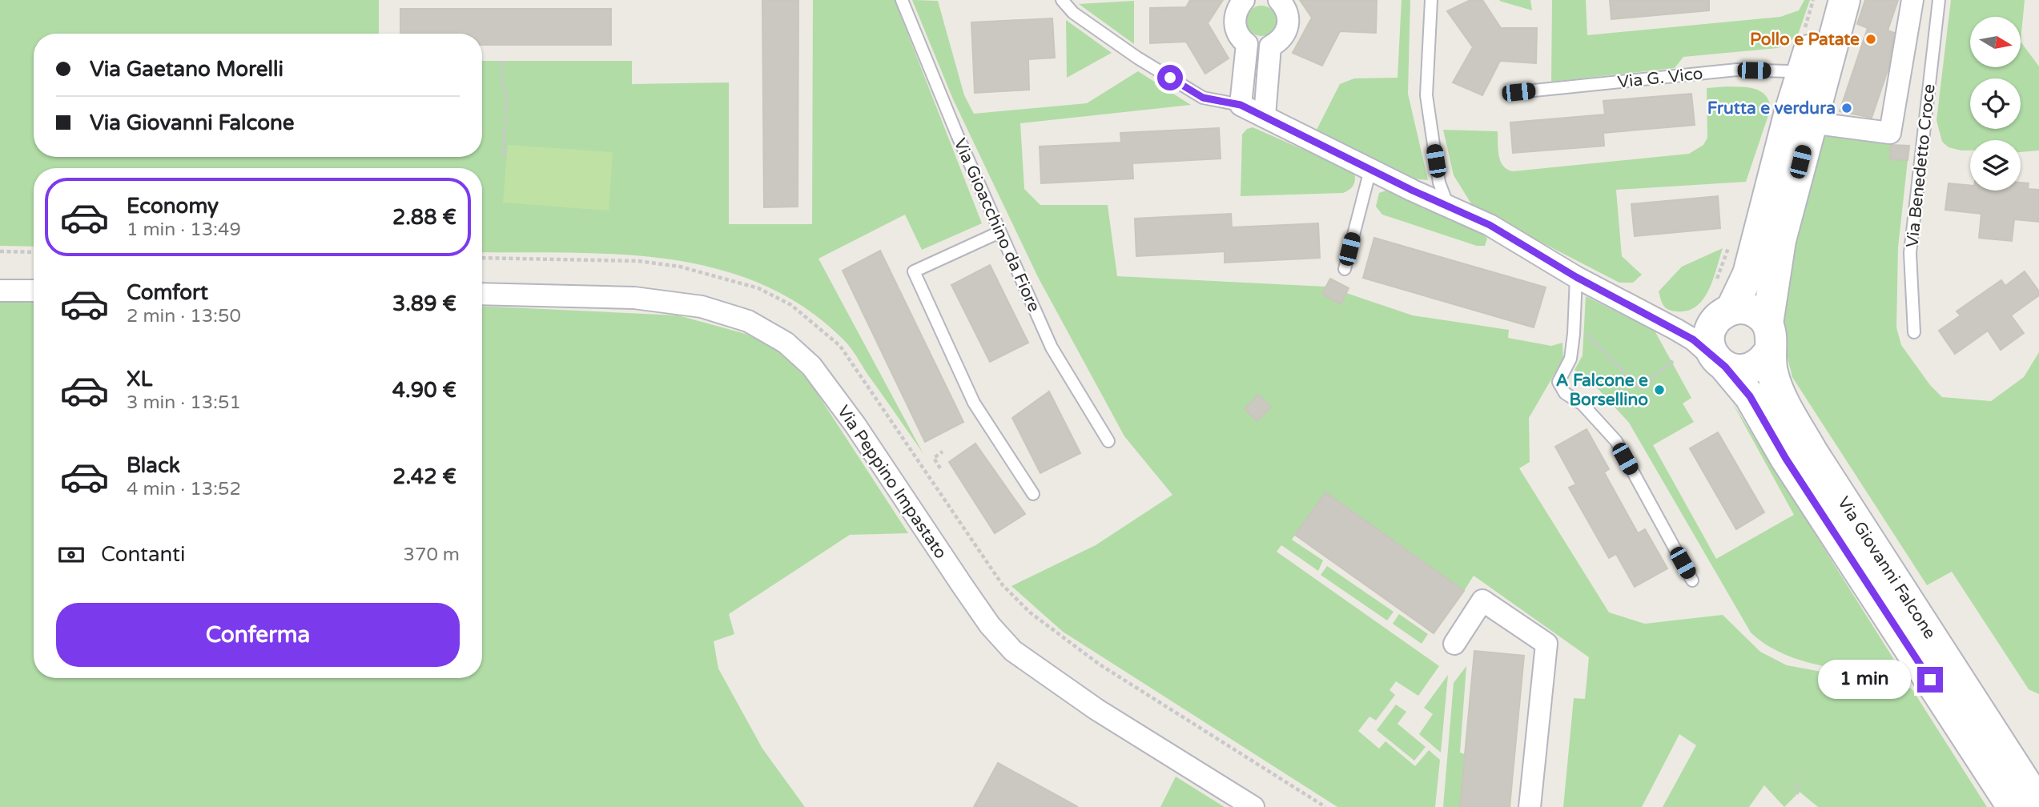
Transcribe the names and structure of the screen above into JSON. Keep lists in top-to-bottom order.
{
  "streets": {
    "street": ["Via Peppino Impastato", "Via Giovanni Falcone"],
    "lane": ["Via G. Vico", "Via Benedetto Croce", "Via Gioacchino da Fiore"]
  },
  "places": ["Pollo e Patate", "Frutta e verdura", "A Falcone e Borsellino"],
  "north": "right",
  "page": {
    "banner": ["Via Gaetano Morelli", "Via Giovanni Falcone"],
    "list": [
      {
        "name": "Economy",
        "note": "1 min · 13:49",
        "value": "2.88 €"
      },
      {
        "name": "Comfort",
        "note": "2 min · 13:50",
        "value": "3.89 €"
      },
      {
        "name": "XL",
        "note": "3 min · 13:51",
        "value": "4.90 €"
      },
      {
        "name": "Black",
        "note": "4 min · 13:52",
        "value": "2.42 €"
      }
    ],
    "pay": ["Contanti", "370 m"],
    "buttons": "Conferma",
    "bubble": "1 min"
  }
}
